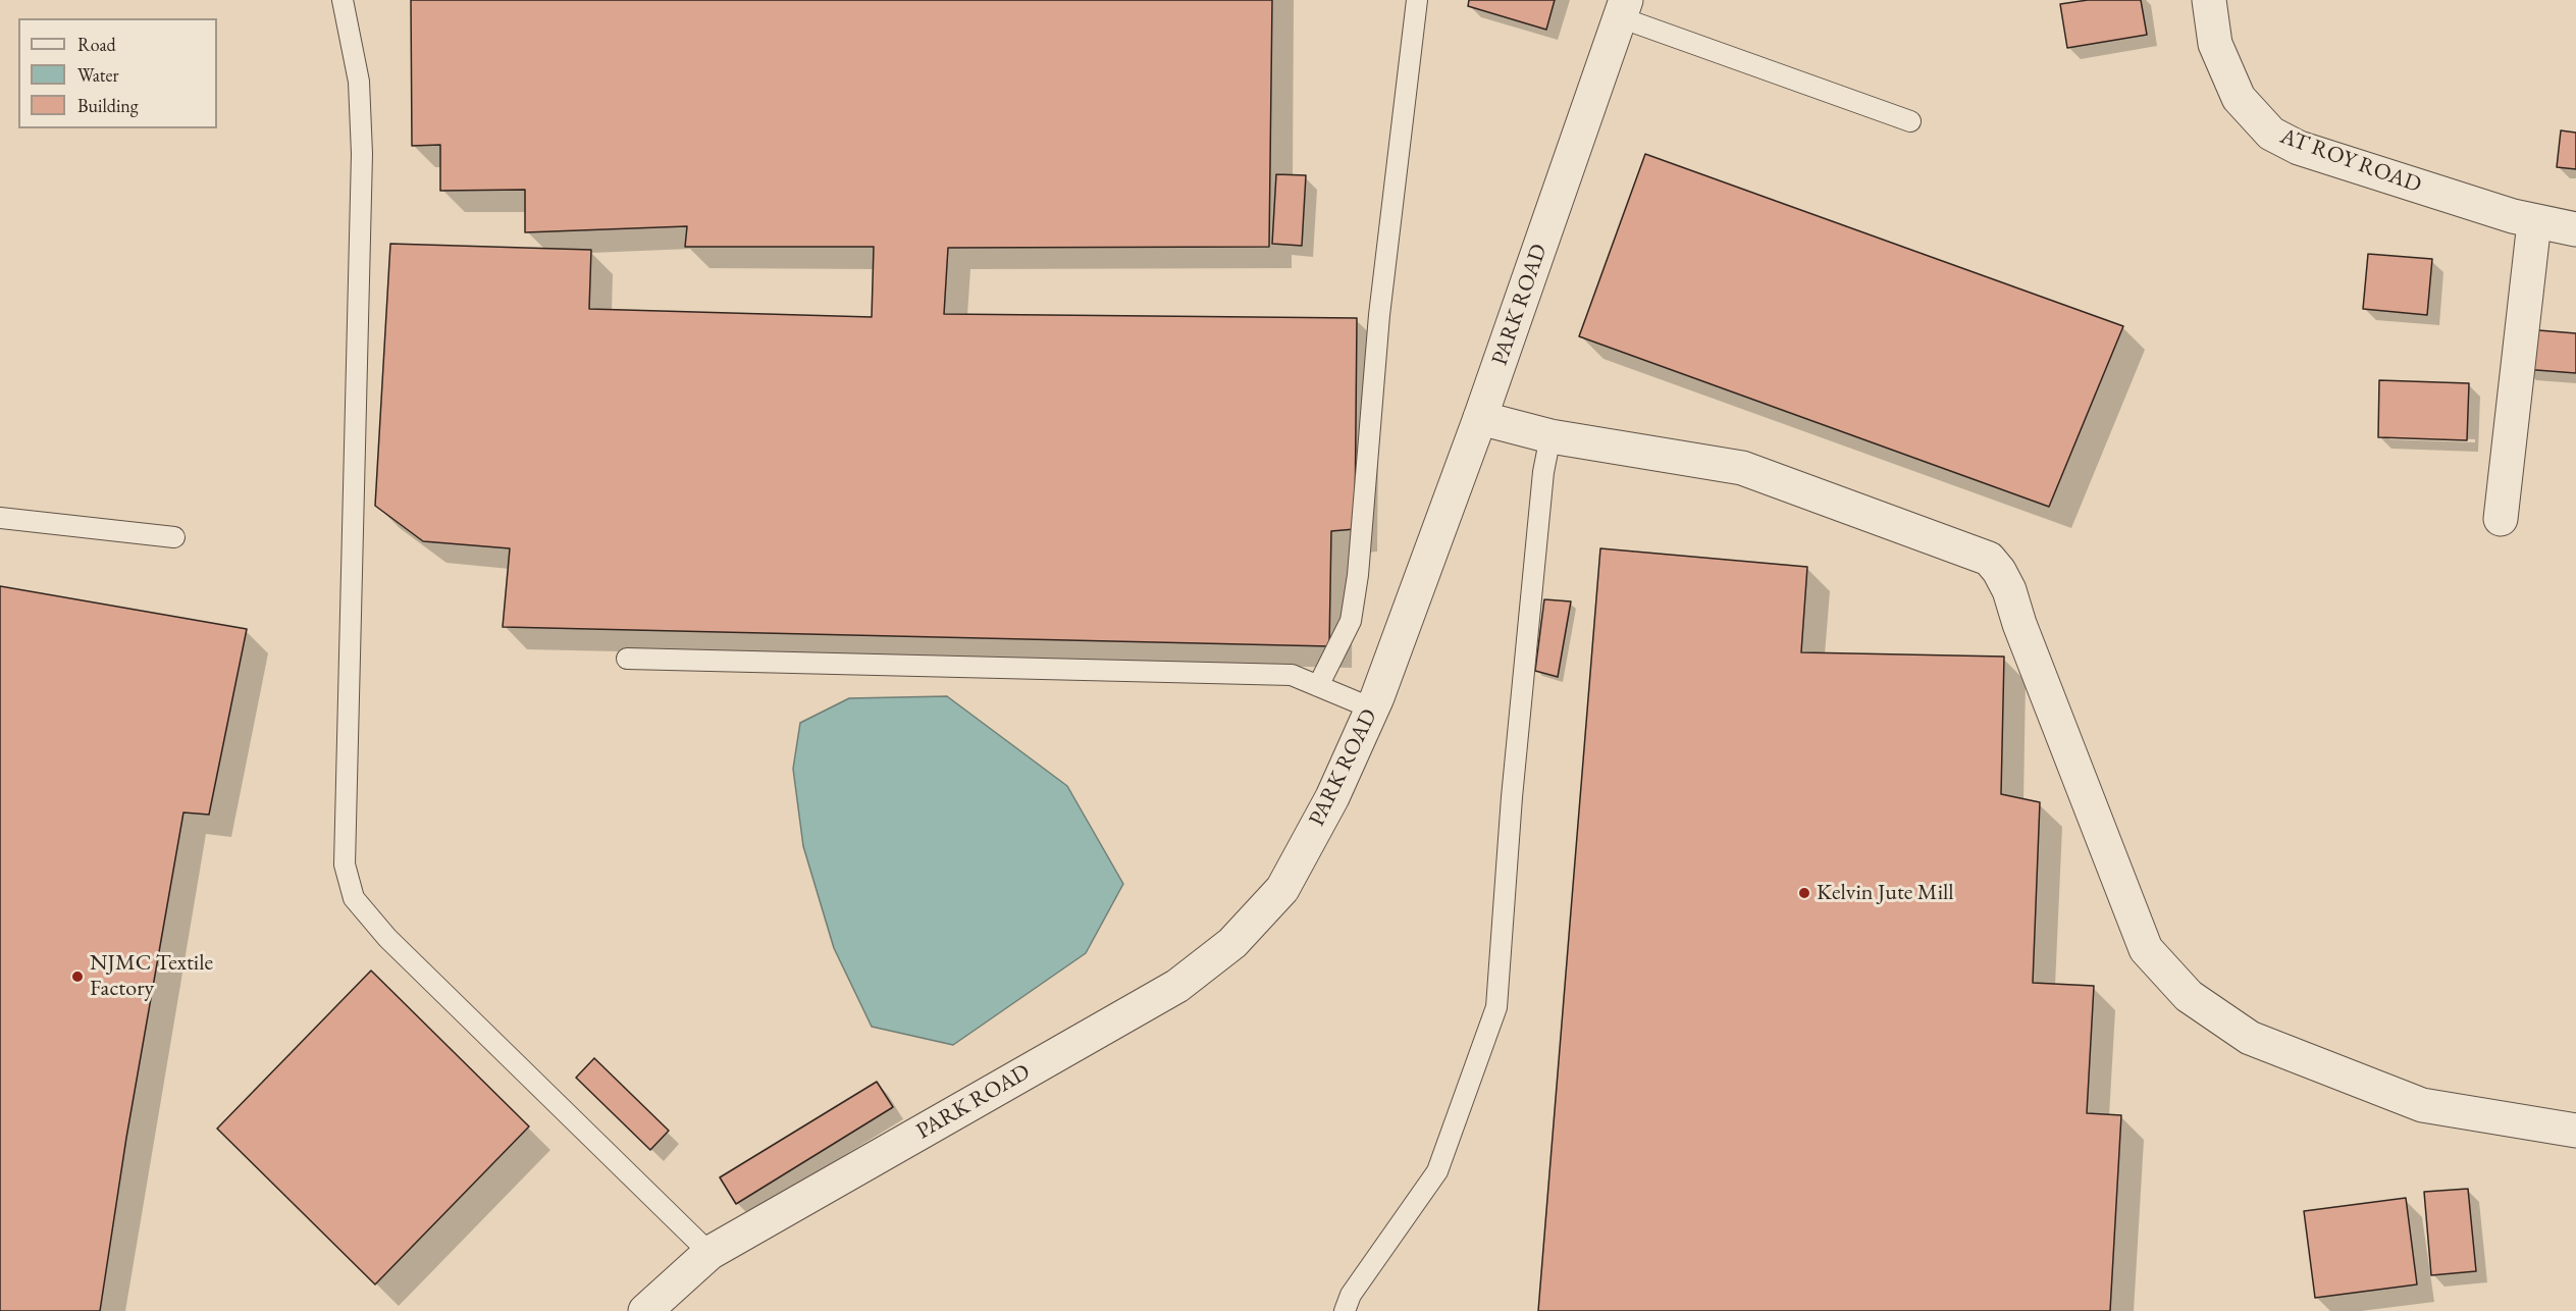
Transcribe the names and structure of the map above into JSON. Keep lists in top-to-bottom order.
{
  "streets": {
    "street": ["AT ROY ROAD", "PARK ROAD"]
  },
  "places": ["Kelvin Jute Mill", "NJMC Textile Factory"],
  "legend": ["Road", "Water", "Building"]
}
